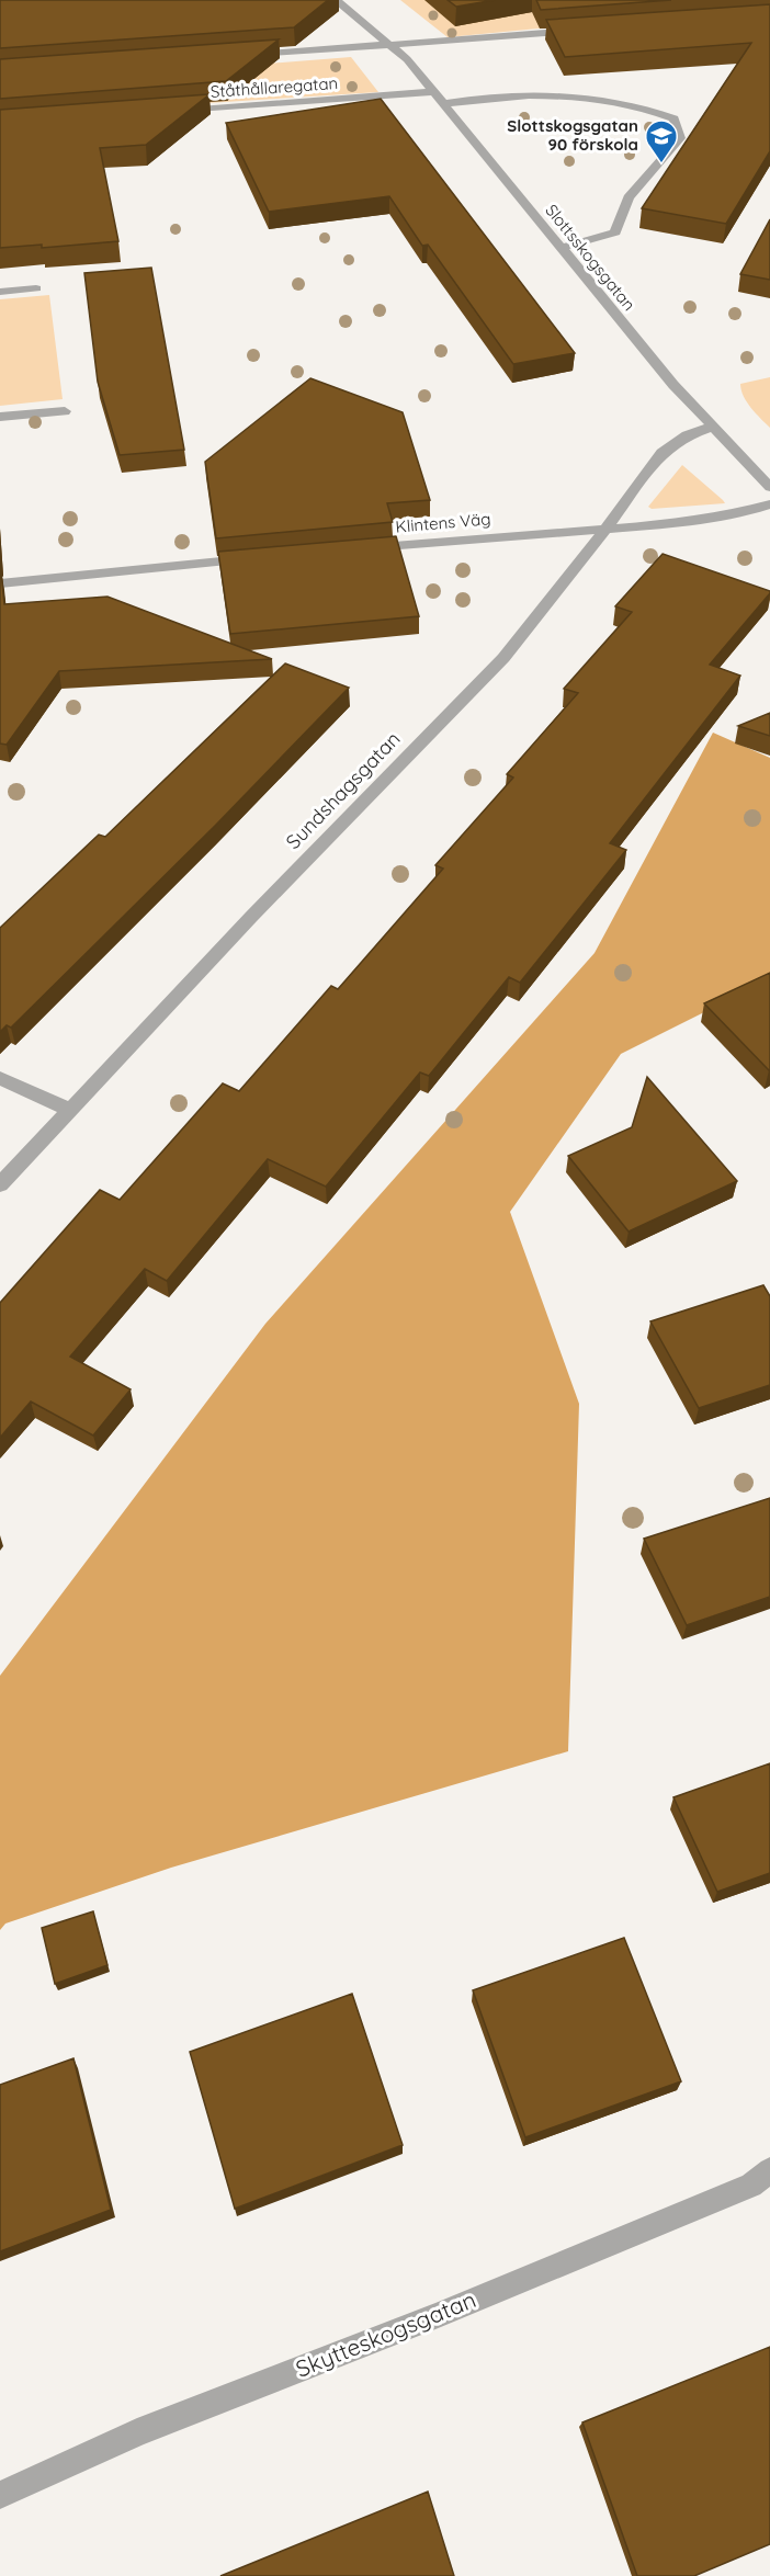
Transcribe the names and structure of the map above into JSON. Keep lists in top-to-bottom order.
{
  "streets": {
    "street": [
      "Ståthållaregatan",
      "Slottsskogsgatan",
      "Klintens Väg",
      "Sundshagsgatan",
      "Skytteskogsgatan"
    ]
  },
  "crossings": [
    ["Ståthållaregatan", "Slottsskogsgatan"],
    ["Slottsskogsgatan", "Sundshagsgatan"],
    ["Klintens Väg", "Sundshagsgatan"]
  ],
  "places": {
    "school or university": ["Slottskogsgatan 90 förskola"]
  }
}
